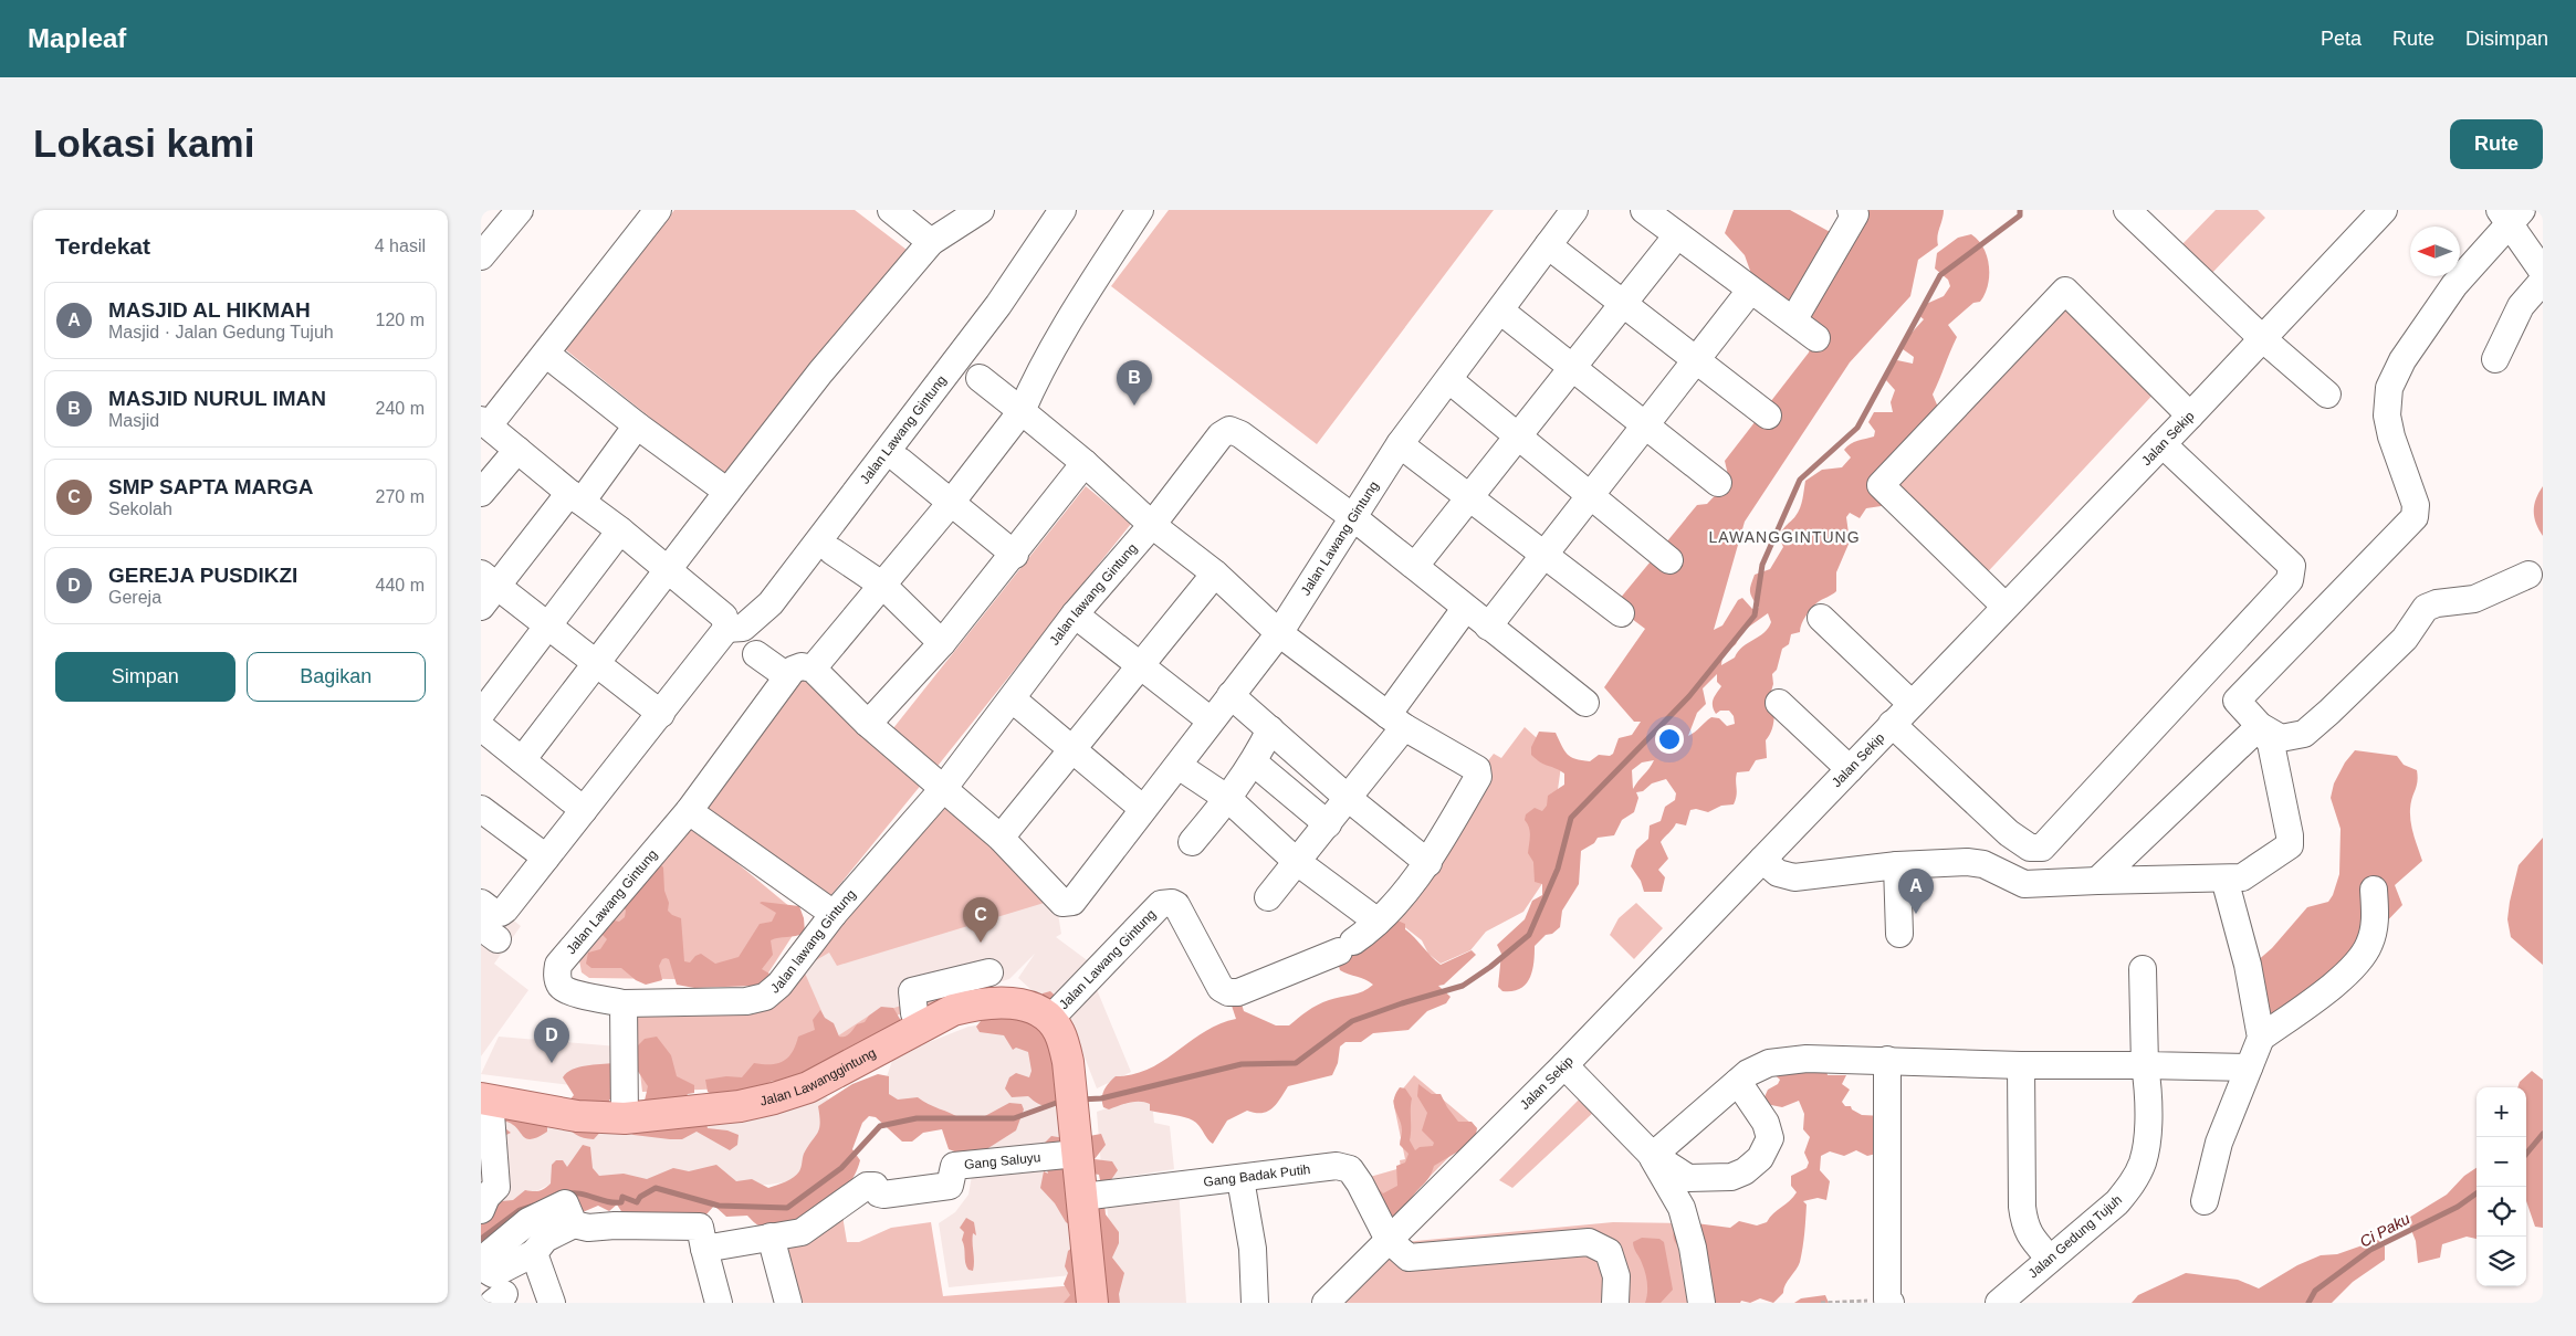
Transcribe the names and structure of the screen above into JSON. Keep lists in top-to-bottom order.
{
  "streets": {
    "main road": ["Jalan Lawanggintung"],
    "street": [
      "Jalan Lawang Gintung",
      "Jalan Sekip",
      "Jalan lawang Gintung",
      "Gang Saluyu",
      "Gang Badak Putih",
      "Jalan Gedung Tujuh"
    ]
  },
  "crossings": [
    ["Jalan Lawang Gintung", "Jalan lawang Gintung"],
    ["Jalan Lawang Gintung", "Jalan Lawanggintung"],
    ["Jalan Sekip", "Gang Badak Putih"]
  ],
  "districts": ["LAWANGGINTUNG"],
  "water": ["Ci Paku"],
  "north": "left",
  "page": {
    "header": "Mapleaf",
    "nav": ["Peta", "Rute", "Disimpan"],
    "buttons": [
      "Rute",
      ["Simpan", "Bagikan"]
    ],
    "title": "Lokasi kami",
    "heading": ["Terdekat", "4 hasil"],
    "list": [
      {
        "mark": "A",
        "name": "MASJID AL HIKMAH",
        "note": "Masjid · Jalan Gedung Tujuh",
        "value": "120 m"
      },
      {
        "mark": "B",
        "name": "MASJID NURUL IMAN",
        "note": "Masjid",
        "value": "240 m"
      },
      {
        "mark": "C",
        "name": "SMP SAPTA MARGA",
        "note": "Sekolah",
        "value": "270 m"
      },
      {
        "mark": "D",
        "name": "GEREJA PUSDIKZI",
        "note": "Gereja",
        "value": "440 m"
      }
    ],
    "pins": [
      "B",
      "A",
      "C",
      "D"
    ],
    "map_buttons": ["+", "−"]
  }
}
